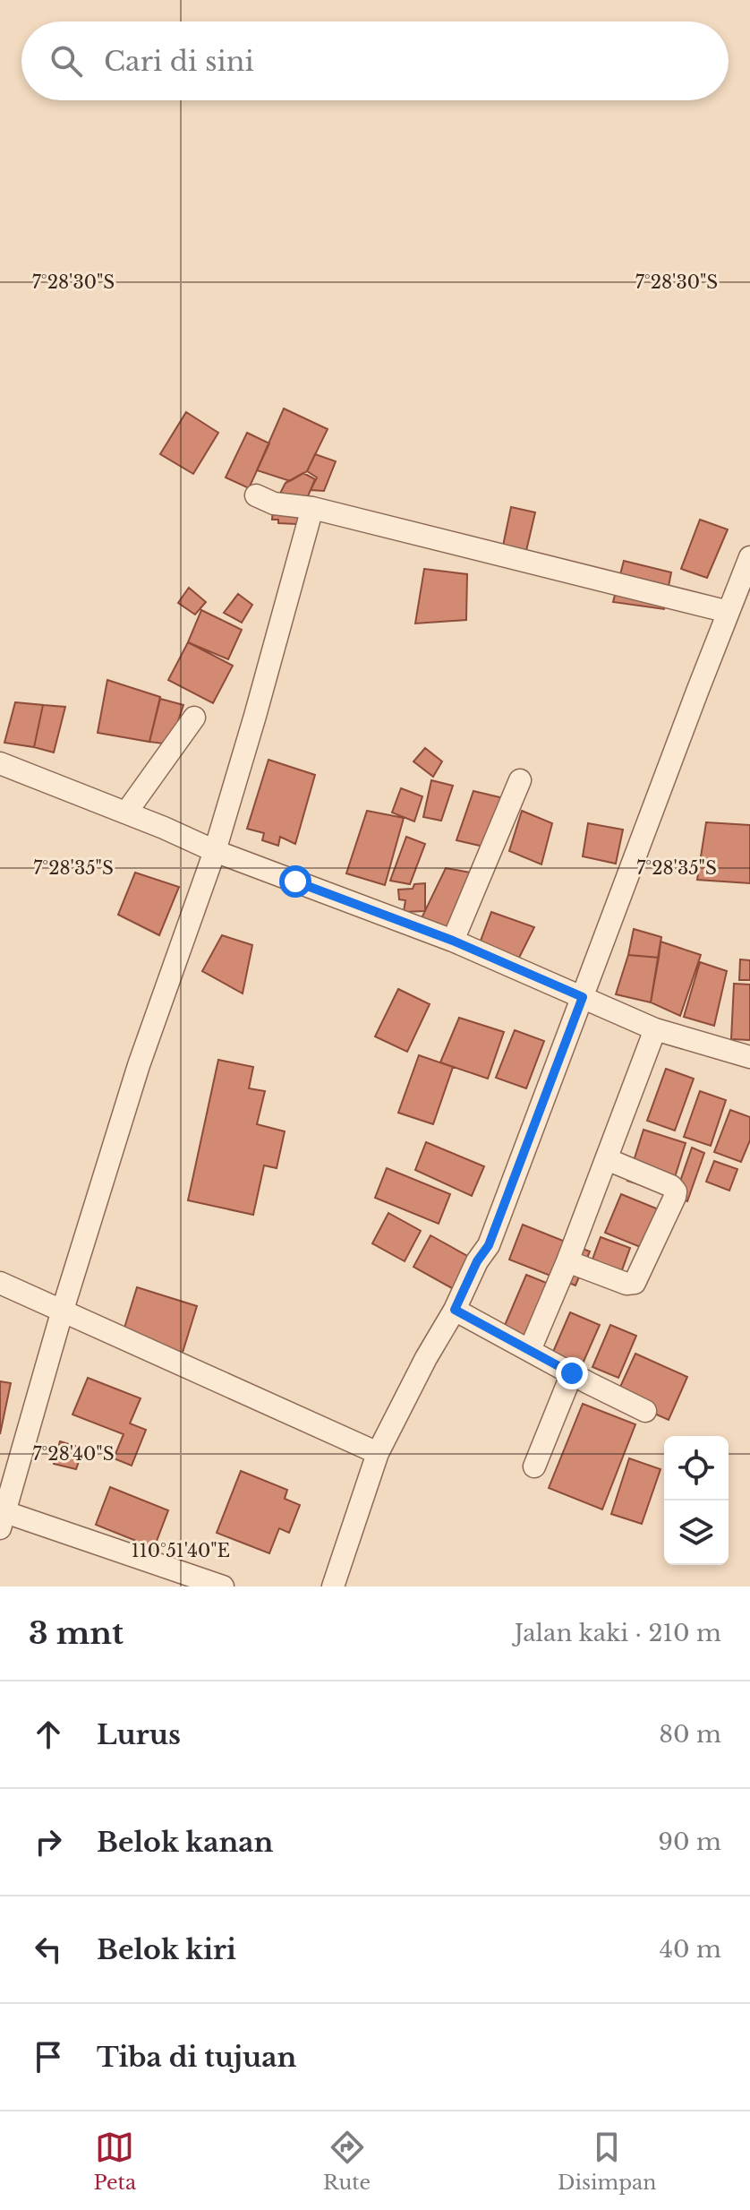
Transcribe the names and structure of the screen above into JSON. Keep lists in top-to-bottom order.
{
  "page": {
    "search": "Cari di sini",
    "heading": ["3 mnt", "Jalan kaki · 210 m"],
    "list": [
      ["Lurus", "80 m"],
      ["Belok kanan", "90 m"],
      ["Belok kiri", "40 m"],
      "Tiba di tujuan"
    ],
    "nav": ["Peta", "Rute", "Disimpan"]
  },
  "coordinates": [
    "7°28'30\"S",
    "7°28'35\"S",
    "7°28'40\"S",
    "110°51'40\"E"
  ]
}
